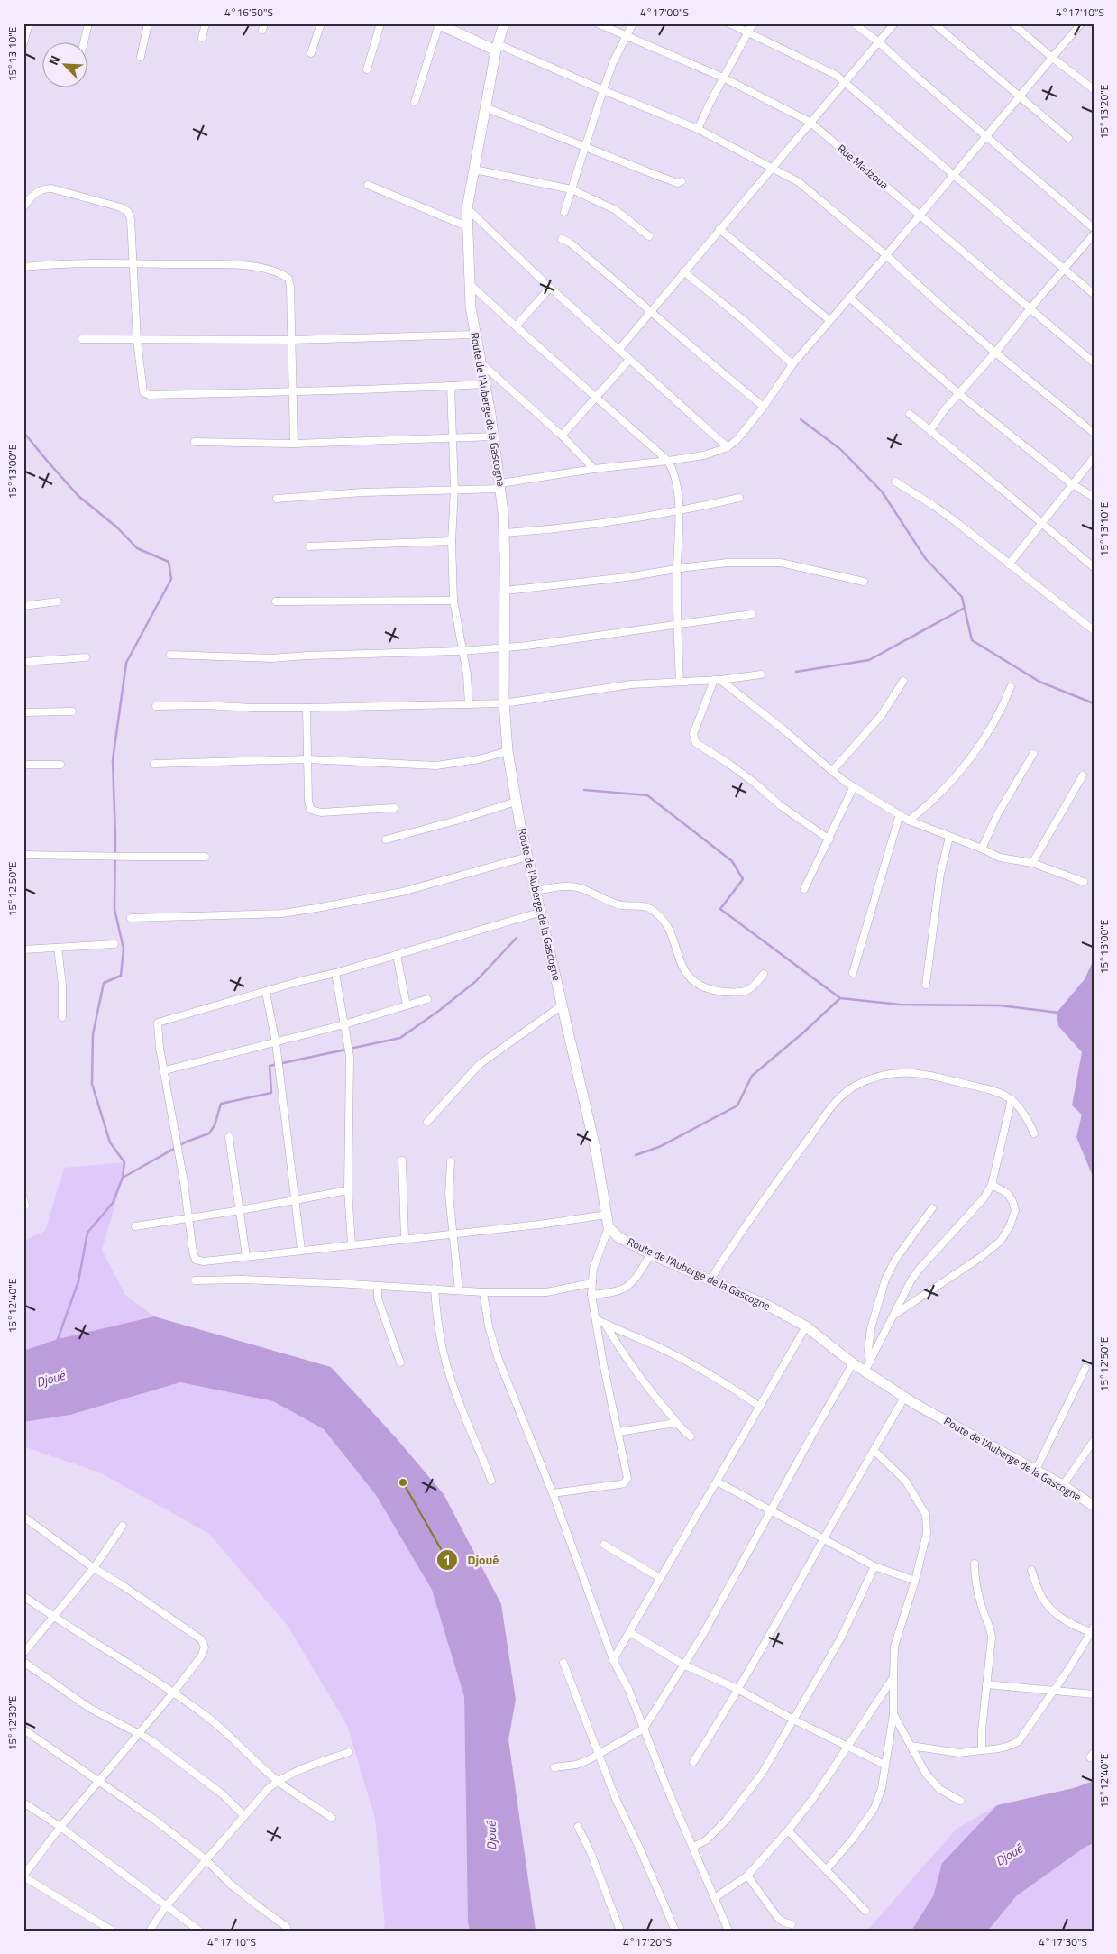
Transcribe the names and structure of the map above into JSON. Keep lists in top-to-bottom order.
{
  "streets": {
    "street": ["Rue Madzoua", "Route de l'Auberge de la Gascogne"]
  },
  "water": ["Djoué"],
  "places": ["Djoué"],
  "north": "top left",
  "coordinates": [
    "4°16'50\"S",
    "4°17'00\"S",
    "4°17'10\"S",
    "15°13'10\"E",
    "15°13'20\"E",
    "15°13'00\"E",
    "15°12'50\"E",
    "15°12'40\"E",
    "15°12'30\"E",
    "4°17'20\"S",
    "4°17'30\"S"
  ]
}
